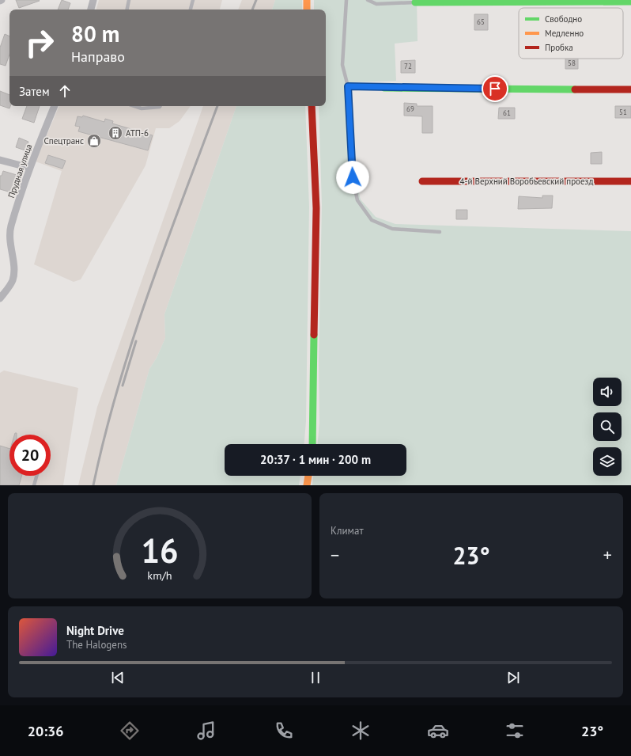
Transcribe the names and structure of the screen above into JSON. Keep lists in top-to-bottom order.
{
  "streets": {
    "street": ["Прудная улица", "4-й Верхний Воробъевский проезд"]
  },
  "places": {
    "building": ["АТП-6"],
    "shop": ["Спецтранс"]
  },
  "house_numbers": [
    "65",
    "58",
    "72",
    "69",
    "51",
    "61"
  ],
  "legend": ["Свободно", "Медленно", "Пробка"],
  "page": {
    "turn": ["80 m", "Направо"],
    "then": "Затем",
    "limit": "20",
    "trip": "20:37 · 1 мин · 200 m",
    "tile": "Климат",
    "heat": ["−", "23°", "+"],
    "song": ["Night Drive", "The Halogens"],
    "tabs": ["20:36", "23°"],
    "gauge": ["16", "km/h"]
  }
}
